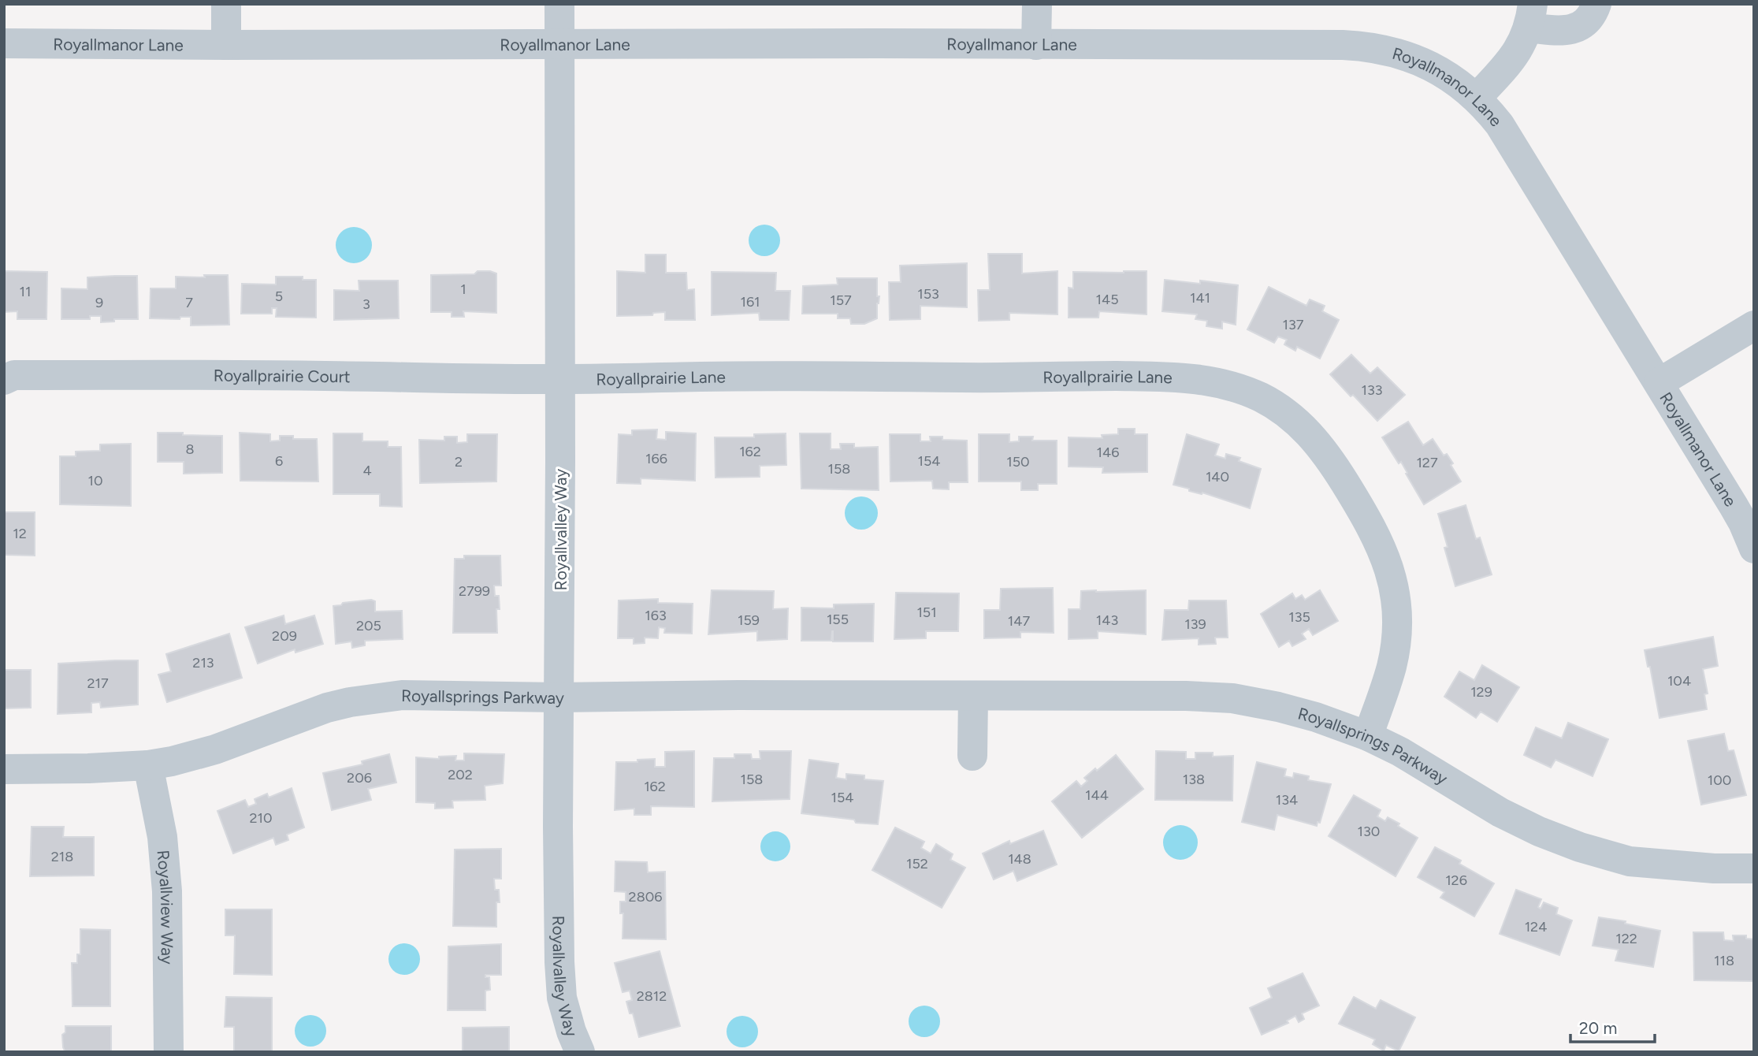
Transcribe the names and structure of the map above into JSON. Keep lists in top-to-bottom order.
{
  "streets": {
    "street": [
      "Royallmanor Lane",
      "Royallprairie Court",
      "Royallprairie Lane",
      "Royallvalley Way",
      "Royallsprings Parkway",
      "Royallview Way"
    ]
  },
  "crossings": [
    ["Royallmanor Lane", "Royallvalley Way"],
    ["Royallprairie Court", "Royallprairie Lane"],
    ["Royallprairie Court", "Royallvalley Way"],
    ["Royallprairie Lane", "Royallvalley Way"],
    ["Royallprairie Lane", "Royallsprings Parkway"],
    ["Royallvalley Way", "Royallsprings Parkway"],
    ["Royallsprings Parkway", "Royallview Way"]
  ],
  "house_numbers": [
    "1",
    "11",
    "153",
    "5",
    "141",
    "145",
    "157",
    "161",
    "9",
    "7",
    "3",
    "137",
    "133",
    "8",
    "162",
    "146",
    "166",
    "6",
    "154",
    "2",
    "150",
    "127",
    "158",
    "4",
    "140",
    "10",
    "12",
    "2799",
    "151",
    "163",
    "135",
    "155",
    "159",
    "143",
    "147",
    "139",
    "205",
    "209",
    "213",
    "104",
    "217",
    "129",
    "202",
    "206",
    "158",
    "138",
    "100",
    "162",
    "144",
    "154",
    "134",
    "210",
    "130",
    "218",
    "148",
    "152",
    "126",
    "2806",
    "124",
    "122",
    "118",
    "2812"
  ],
  "scale_bar": "20 m"
}
